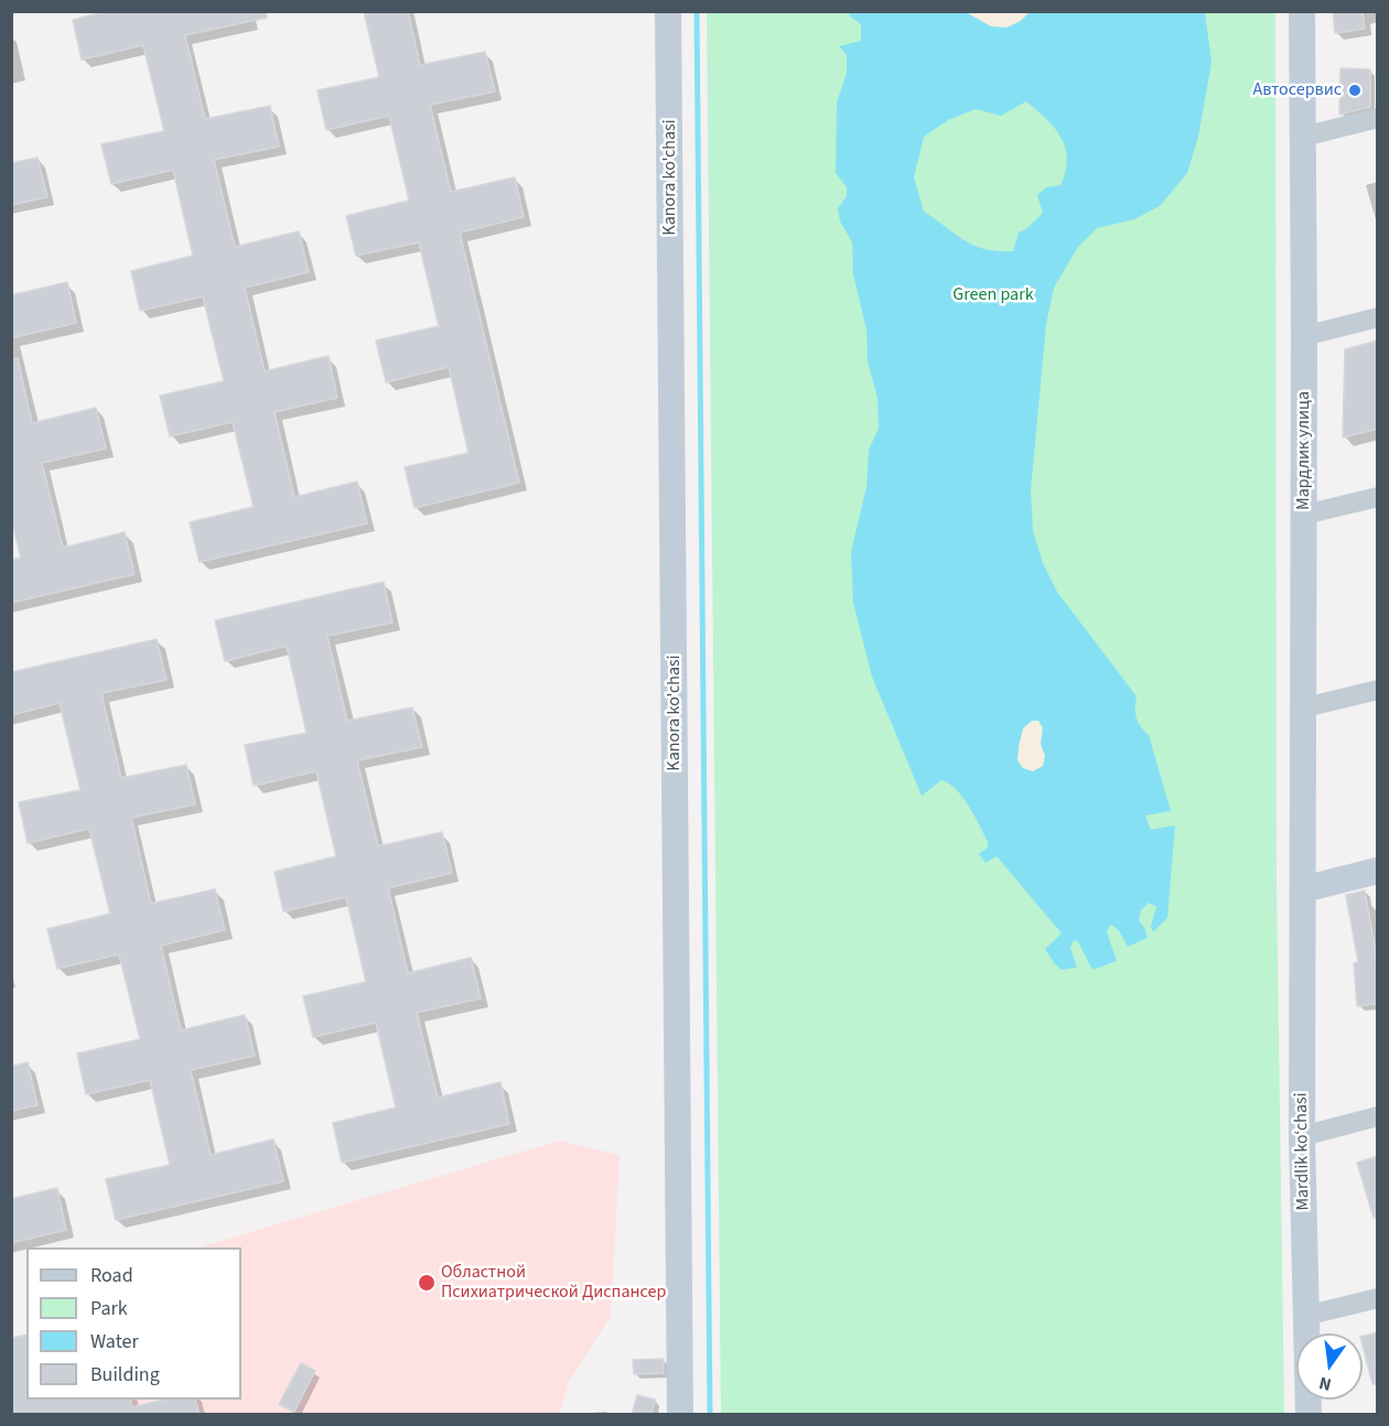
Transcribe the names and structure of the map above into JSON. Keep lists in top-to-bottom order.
{
  "streets": {
    "street": ["Kanora ko'chasi", "Мардлик улица", "Mardlik ko‘chasi"]
  },
  "crossings": [
    ["Мардлик улица", "Mardlik ko‘chasi"]
  ],
  "parks": ["Green park"],
  "places": ["Автосервис", "Областной Психиатрической Диспансер"],
  "legend": [
    "Road",
    "Park",
    "Water",
    "Building"
  ],
  "north": "bottom"
}
